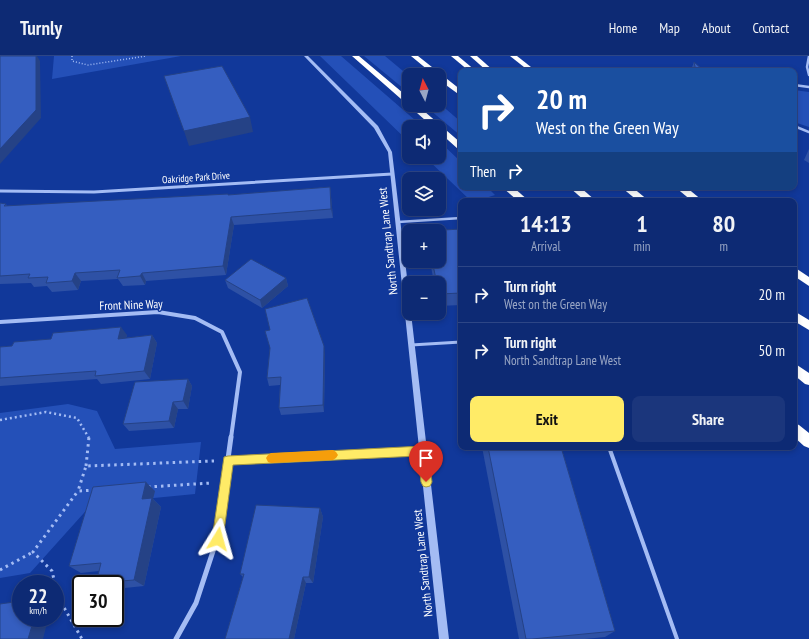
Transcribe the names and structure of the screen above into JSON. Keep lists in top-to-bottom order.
{
  "streets": {
    "street": ["Oakridge Park Drive", "North Sandtrap Lane West", "Front Nine Way"]
  },
  "crossings": [
    ["Oakridge Park Drive", "North Sandtrap Lane West"]
  ],
  "north": "top",
  "page": {
    "header": "Turnly",
    "nav": [
      "Home",
      "Map",
      "About",
      "Contact"
    ],
    "map_buttons": ["+", "−"],
    "turn": ["20 m", "West on the Green Way"],
    "then": "Then",
    "eta": [
      "14:13",
      "Arrival",
      "1",
      "min",
      "80",
      "m"
    ],
    "list": [
      {
        "name": "Turn right",
        "note": "West on the Green Way",
        "value": "20 m"
      },
      {
        "name": "Turn right",
        "note": "North Sandtrap Lane West",
        "value": "50 m"
      }
    ],
    "buttons": ["Exit", "Share"],
    "speed": "22 km/h",
    "limit": "30"
  }
}
